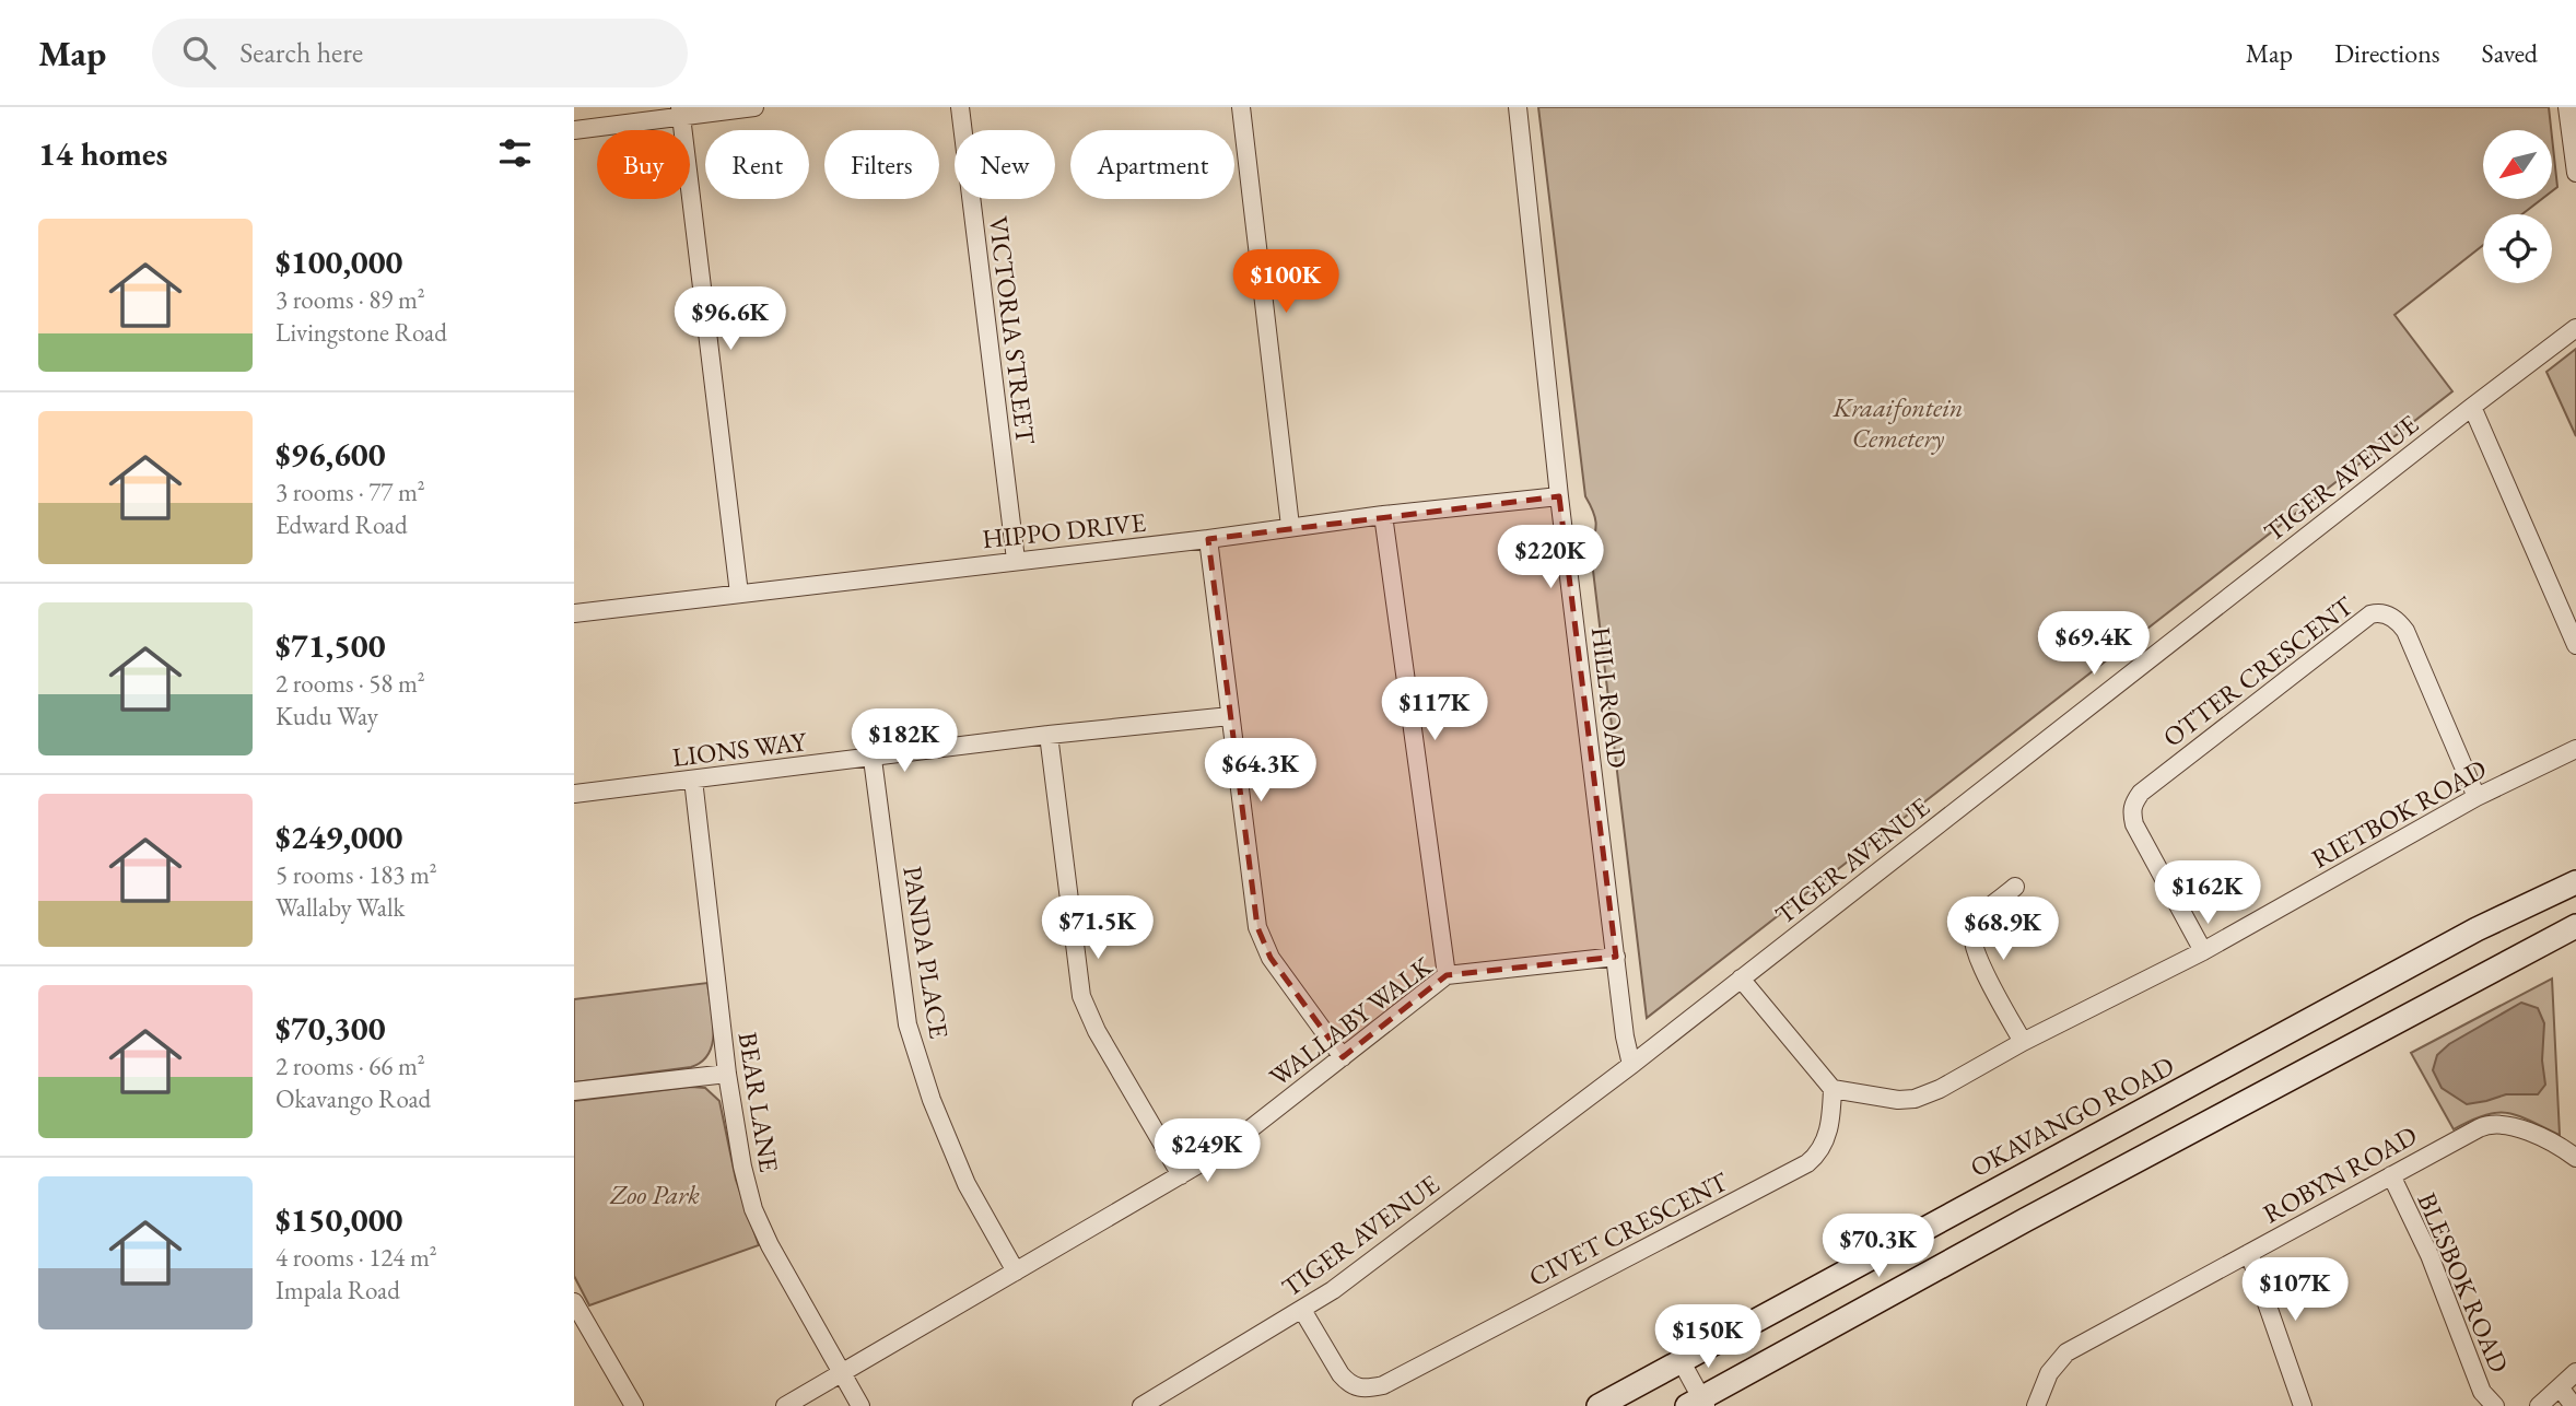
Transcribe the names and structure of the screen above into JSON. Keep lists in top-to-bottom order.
{
  "streets": {
    "main road": ["OKAVANGO ROAD"],
    "street": [
      "VICTORIA STREET",
      "TIGER AVENUE",
      "HIPPO DRIVE",
      "OTTER CRESCENT",
      "HILL ROAD",
      "LIONS WAY",
      "RIETBOK ROAD",
      "PANDA PLACE",
      "WALLABY WALK",
      "BEAR LANE",
      "ROBYN ROAD",
      "CIVET CRESCENT",
      "BLESBOK ROAD"
    ]
  },
  "crossings": [
    ["VICTORIA STREET", "HIPPO DRIVE"],
    ["TIGER AVENUE", "HILL ROAD"],
    ["TIGER AVENUE", "CIVET CRESCENT"],
    ["HIPPO DRIVE", "HILL ROAD"],
    ["OTTER CRESCENT", "RIETBOK ROAD"],
    ["HILL ROAD", "WALLABY WALK"],
    ["LIONS WAY", "PANDA PLACE"],
    ["LIONS WAY", "BEAR LANE"],
    ["RIETBOK ROAD", "CIVET CRESCENT"],
    ["PANDA PLACE", "WALLABY WALK"],
    ["WALLABY WALK", "BEAR LANE"],
    ["ROBYN ROAD", "BLESBOK ROAD"]
  ],
  "parks": ["Kraaifontein Cemetery", "Zoo Park"],
  "north": "bottom left",
  "page": {
    "header": "Map",
    "search": "Search here",
    "nav": ["Map", "Directions", "Saved"],
    "heading": "14 homes",
    "chip": [
      "Buy",
      "Rent",
      "Filters",
      "New",
      "Apartment"
    ],
    "list": [
      {
        "name": "$100,000",
        "note": "3 rooms · 89 m² · Livingstone Road"
      },
      {
        "name": "$96,600",
        "note": "3 rooms · 77 m² · Edward Road"
      },
      {
        "name": "$71,500",
        "note": "2 rooms · 58 m² · Kudu Way"
      },
      {
        "name": "$249,000",
        "note": "5 rooms · 183 m² · Wallaby Walk"
      },
      {
        "name": "$70,300",
        "note": "2 rooms · 66 m² · Okavango Road"
      },
      {
        "name": "$150,000",
        "note": "4 rooms · 124 m² · Impala Road"
      }
    ],
    "price": [
      "$100K",
      "$96.6K",
      "$220K",
      "$69.4K",
      "$117K",
      "$182K",
      "$64.3K",
      "$162K",
      "$71.5K",
      "$68.9K",
      "$249K",
      "$70.3K",
      "$107K",
      "$150K"
    ]
  }
}
